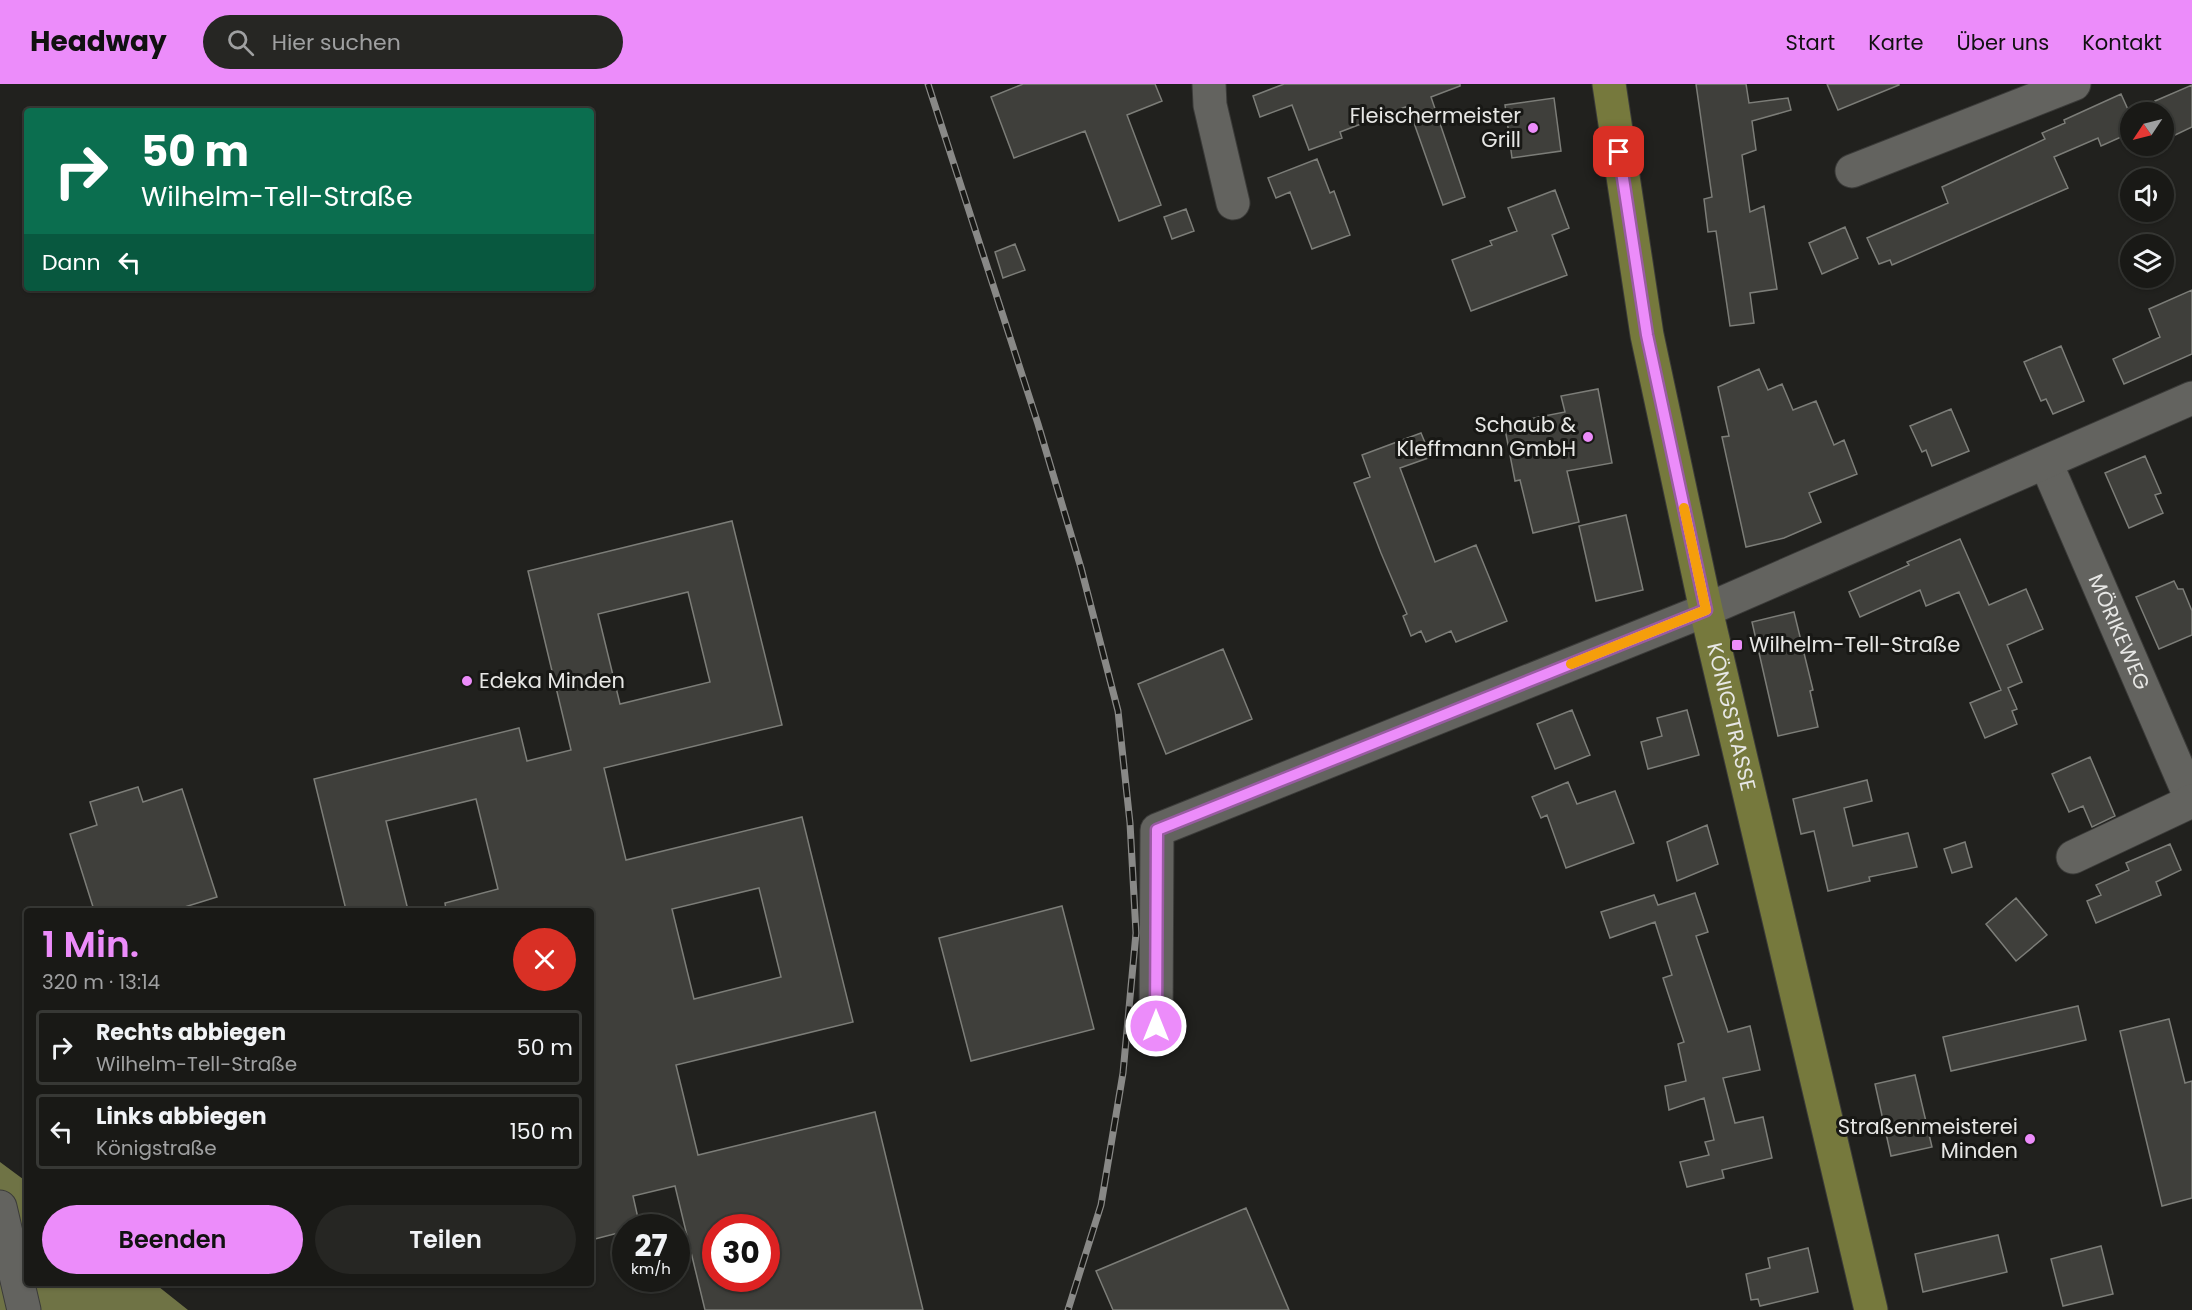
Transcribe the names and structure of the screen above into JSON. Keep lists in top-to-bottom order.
{
  "streets": {
    "main road": ["KÖNIGSTRASSE"],
    "street": ["MÖRIKEWEG"]
  },
  "places": {
    "other": [
      "Fleischermeister Grill",
      "Schaub & Kleffmann GmbH",
      "Edeka Minden",
      "Straßenmeisterei Minden"
    ],
    "transit": ["Wilhelm-Tell-Straße"]
  },
  "north": "bottom left",
  "page": {
    "header": "Headway",
    "search": "Hier suchen",
    "nav": [
      "Start",
      "Karte",
      "Über uns",
      "Kontakt"
    ],
    "turn": ["50 m", "Wilhelm-Tell-Straße"],
    "then": "Dann",
    "heading": ["1 Min.", "320 m · 13:14"],
    "list": [
      {
        "name": "Rechts abbiegen",
        "note": "Wilhelm-Tell-Straße",
        "value": "50 m"
      },
      {
        "name": "Links abbiegen",
        "note": "Königstraße",
        "value": "150 m"
      }
    ],
    "buttons": ["Beenden", "Teilen"],
    "speed": "27 km/h",
    "limit": "30"
  }
}
